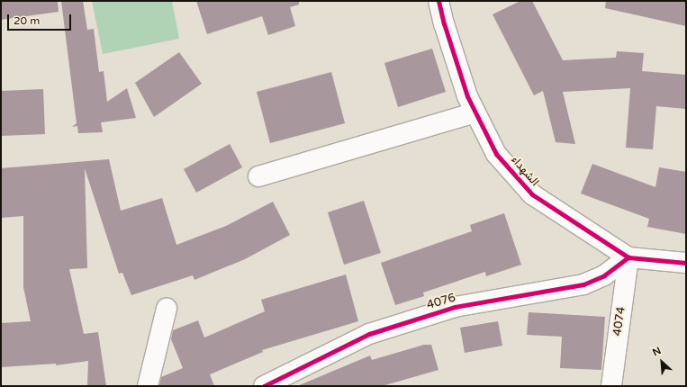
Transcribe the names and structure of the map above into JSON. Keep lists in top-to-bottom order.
{
  "streets": {
    "street": ["الشهداء", "4076", "4074"]
  },
  "crossings": [
    ["الشهداء", "4076"],
    ["الشهداء", "4074"],
    ["4076", "4074"]
  ],
  "scale_bar": "20 m",
  "north": "top left"
}
